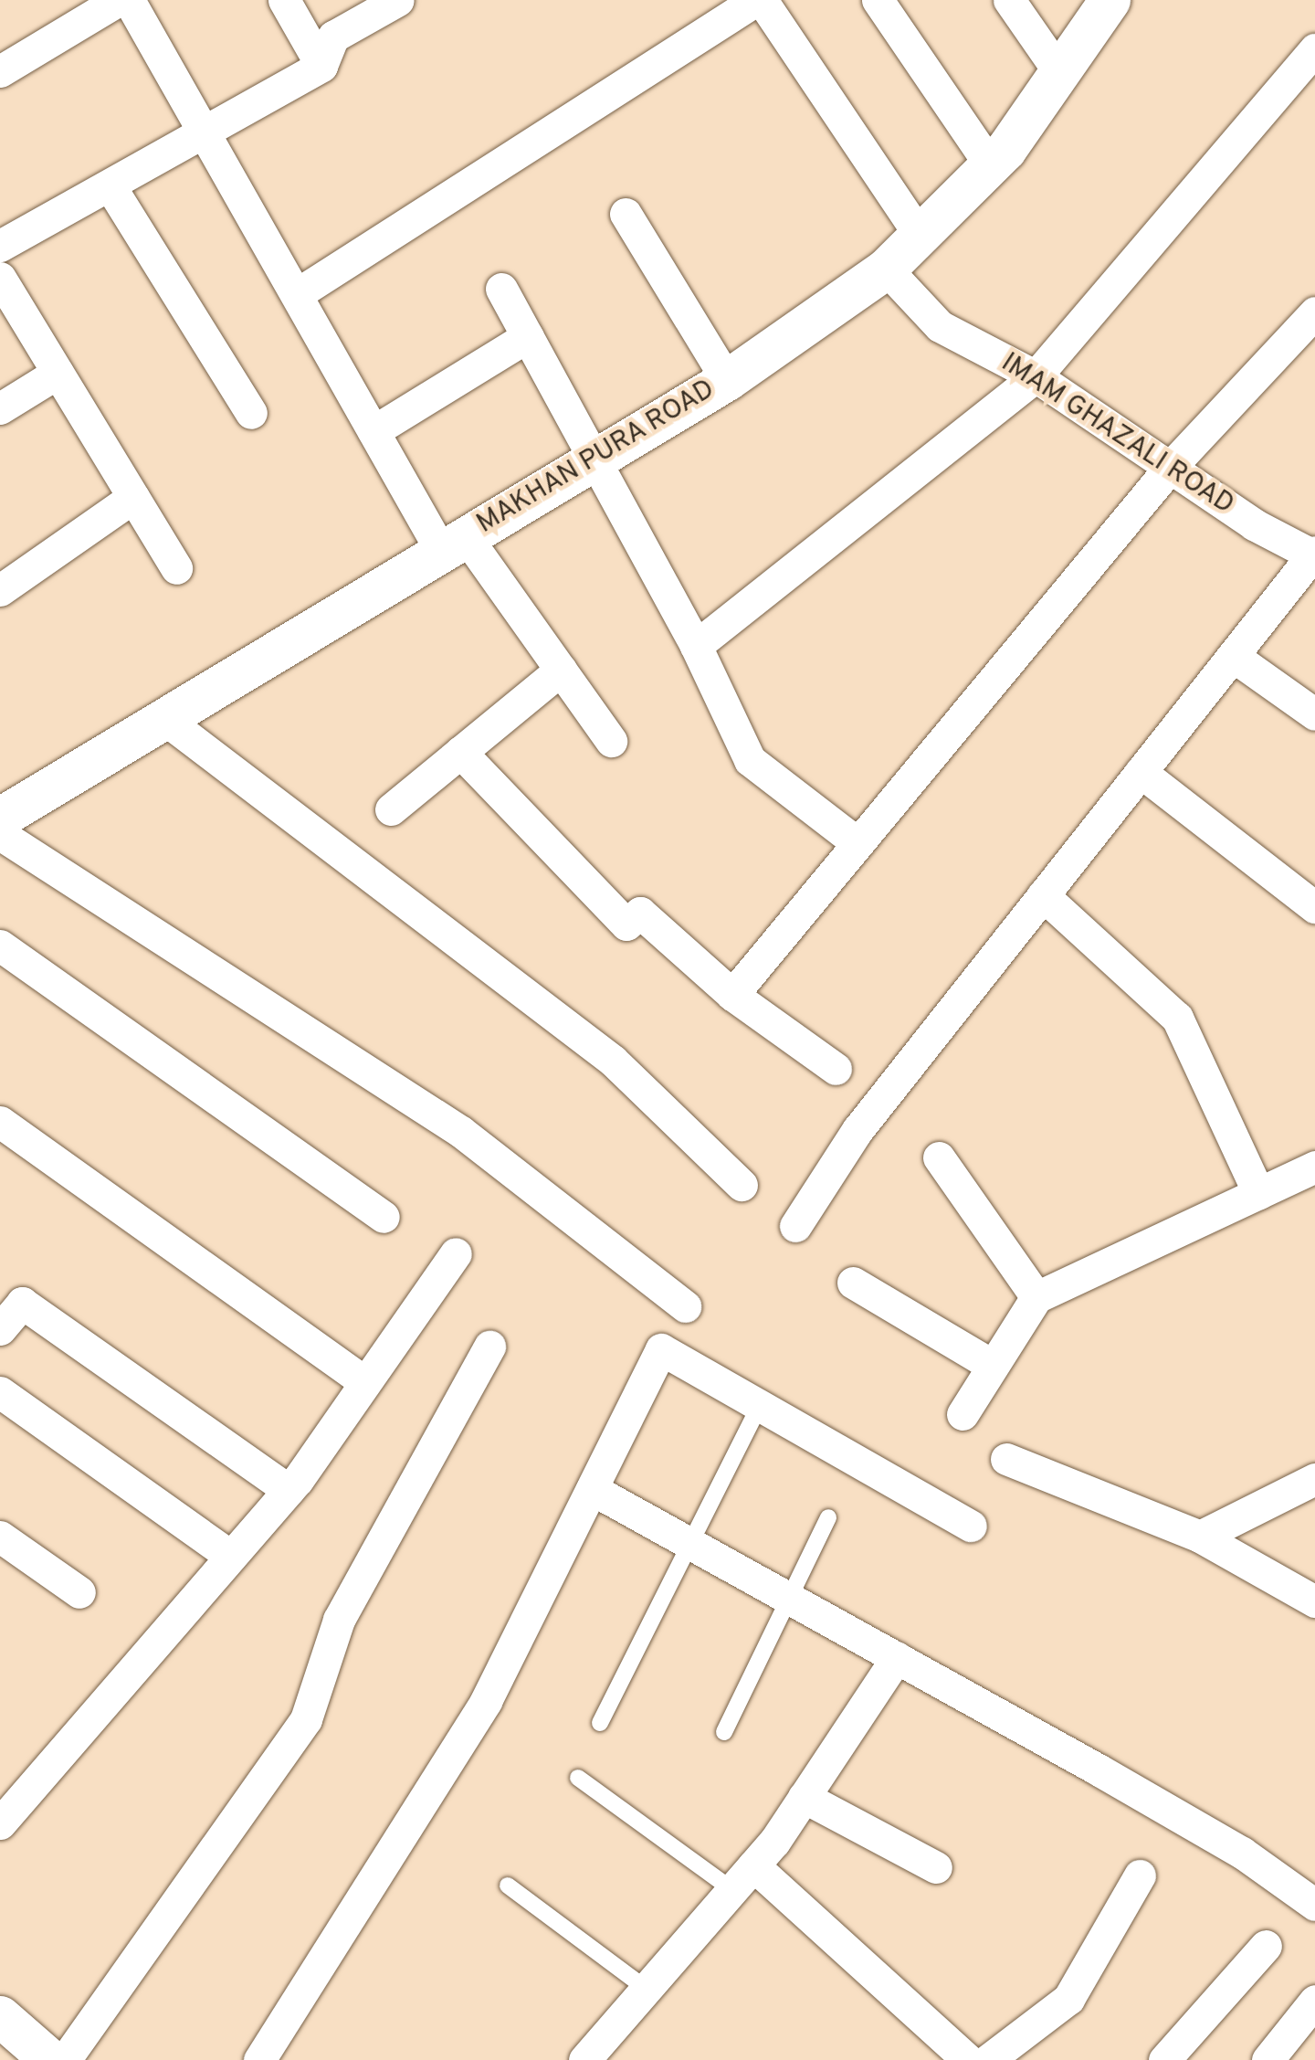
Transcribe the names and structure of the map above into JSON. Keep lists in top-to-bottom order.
{
  "streets": {
    "street": ["IMAM GHAZALI ROAD", "MAKHAN PURA ROAD"]
  },
  "crossings": [
    ["IMAM GHAZALI ROAD", "MAKHAN PURA ROAD"]
  ]
}
